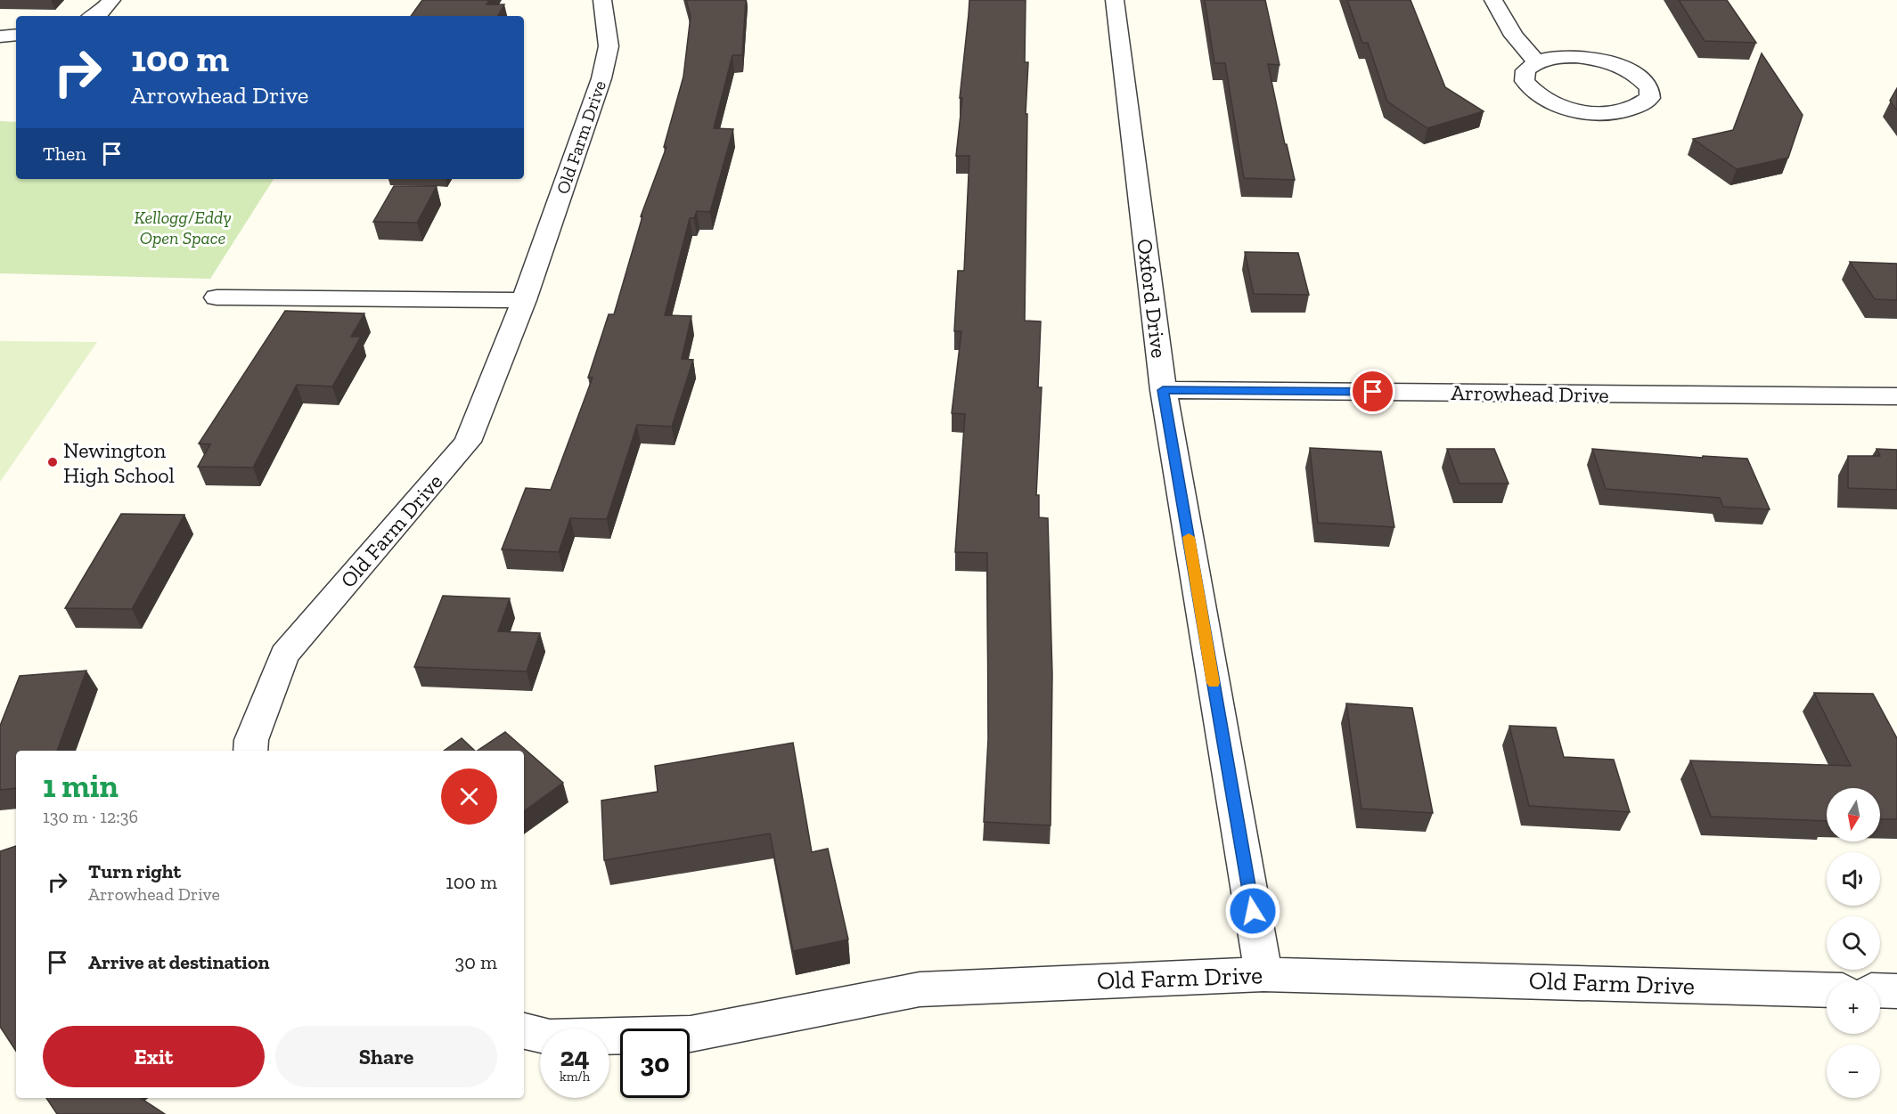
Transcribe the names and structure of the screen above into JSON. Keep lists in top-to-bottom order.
{
  "streets": {
    "street": ["Old Farm Drive", "Oxford Drive", "Arrowhead Drive"]
  },
  "crossings": [
    ["Old Farm Drive", "Oxford Drive"],
    ["Oxford Drive", "Arrowhead Drive"]
  ],
  "parks": ["Kellogg/Eddy Open Space"],
  "places": ["Newington High School"],
  "north": "bottom",
  "page": {
    "turn": ["100 m", "Arrowhead Drive"],
    "then": "Then",
    "heading": ["1 min", "130 m · 12:36"],
    "map_buttons": ["+", "−"],
    "list": [
      {
        "name": "Turn right",
        "note": "Arrowhead Drive",
        "value": "100 m"
      },
      {
        "name": "Arrive at destination",
        "value": "30 m"
      }
    ],
    "buttons": ["Exit", "Share"],
    "speed": "24 km/h",
    "limit": "30"
  }
}
